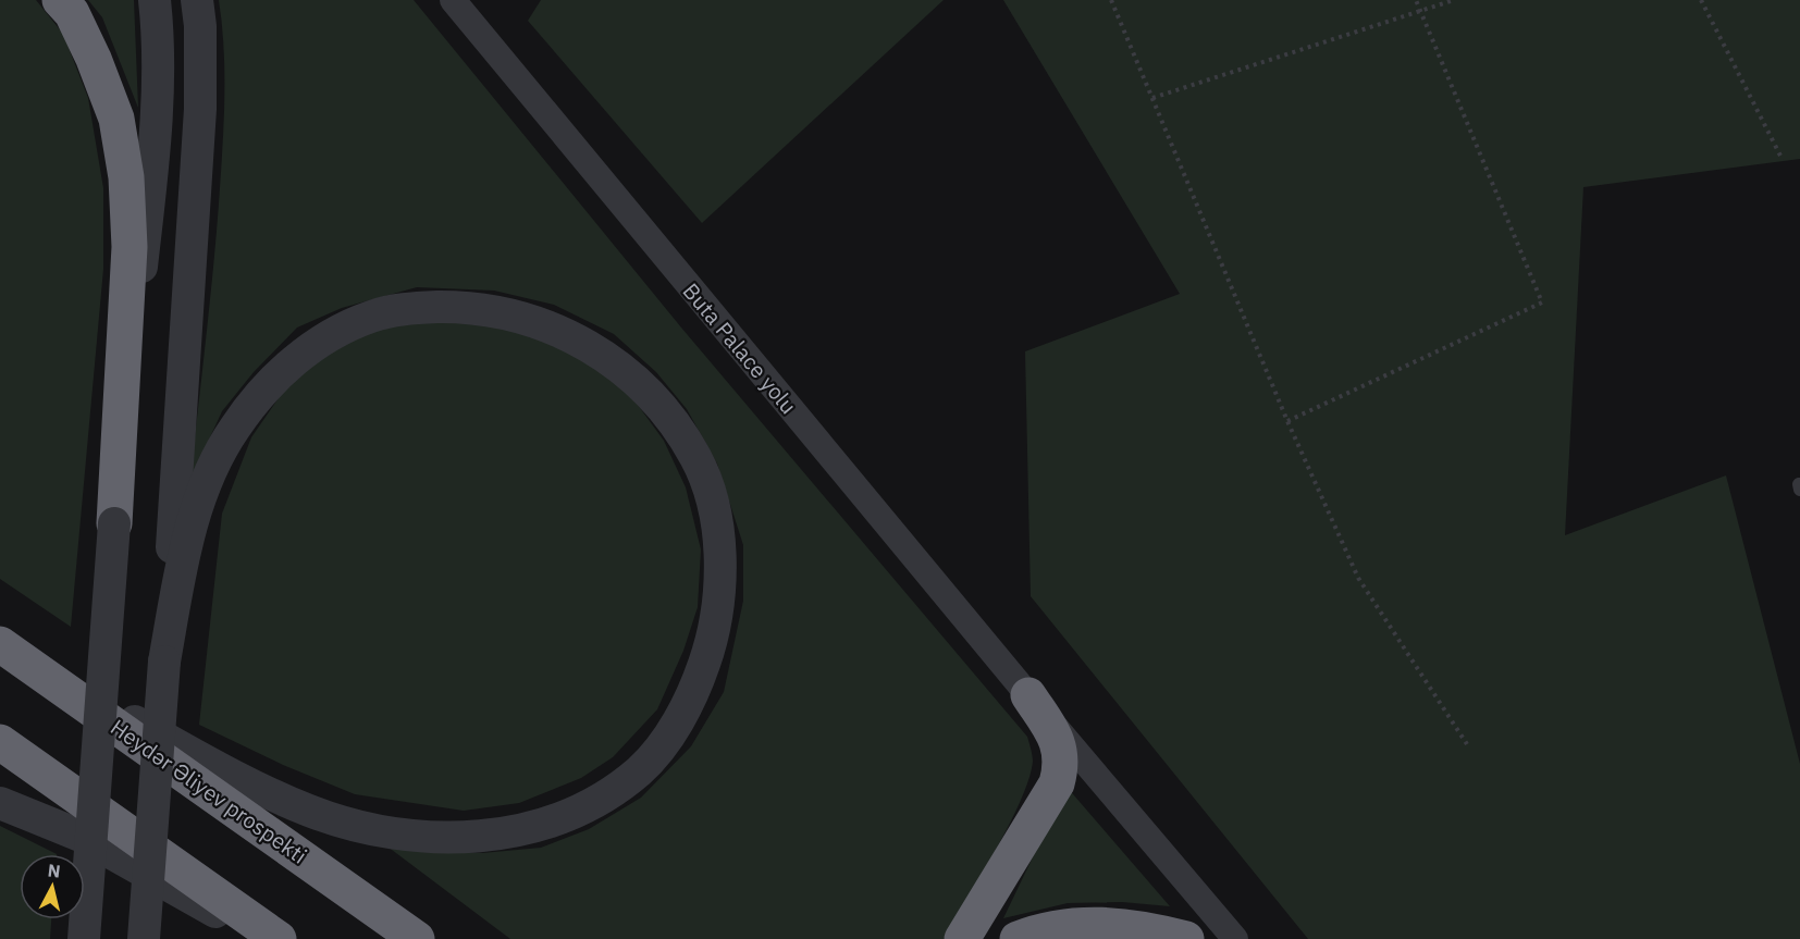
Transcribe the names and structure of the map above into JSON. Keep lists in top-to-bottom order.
{
  "streets": {
    "highway": ["Heydər Əliyev prospekti"],
    "street": ["Buta Palace yolu"]
  },
  "north": "top"
}
